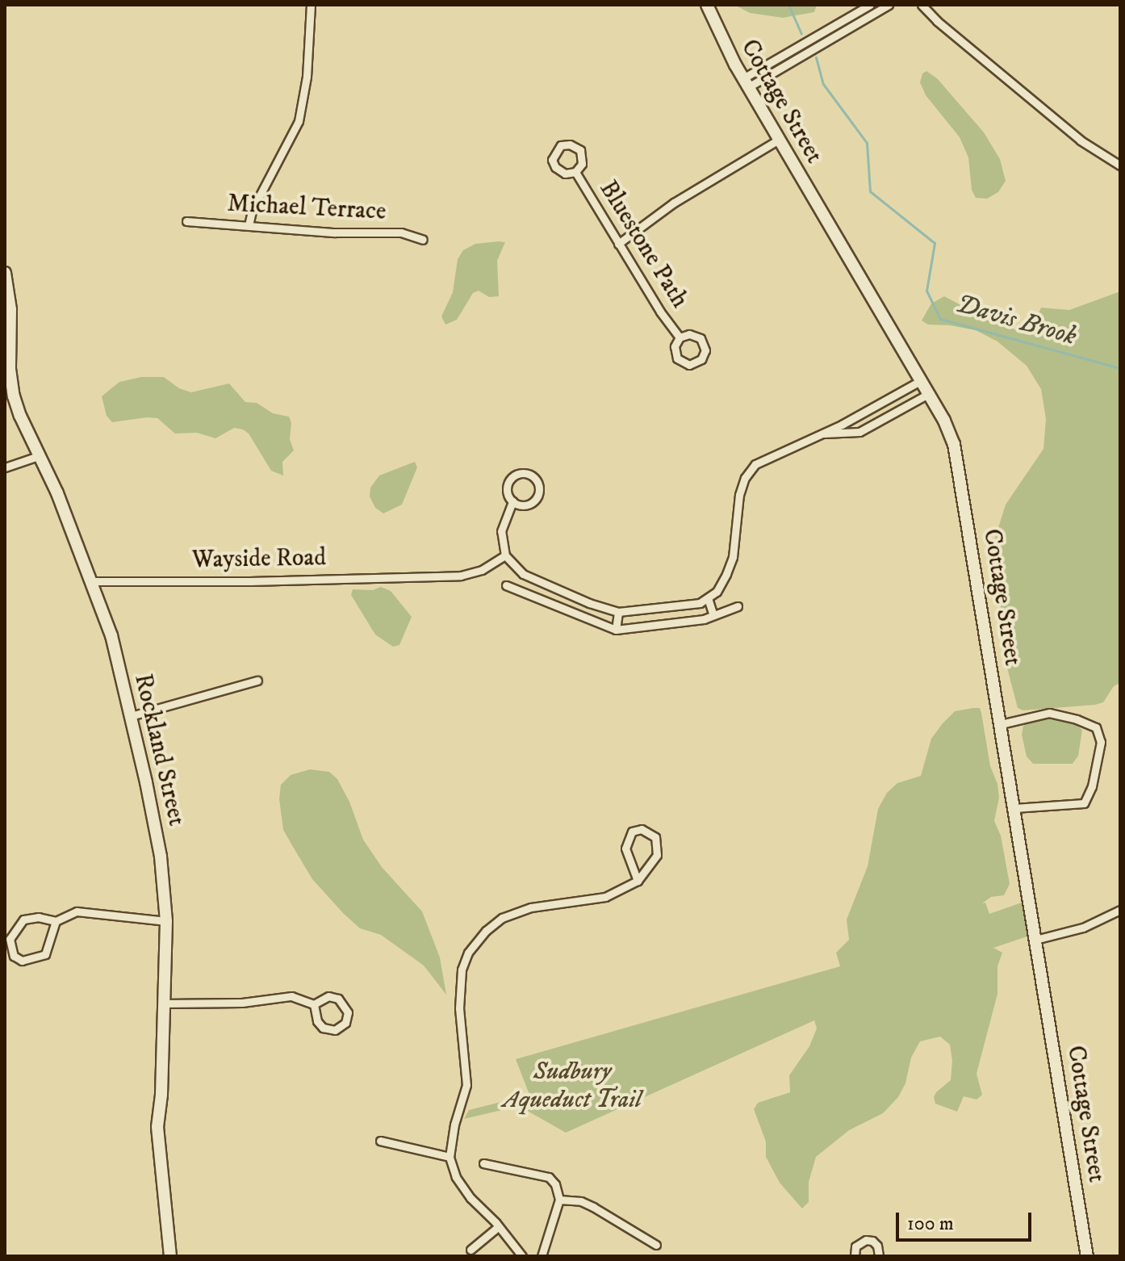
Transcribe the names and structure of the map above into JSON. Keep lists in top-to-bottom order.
{
  "streets": {
    "street": [
      "Cottage Street",
      "Michael Terrace",
      "Bluestone Path",
      "Wayside Road",
      "Rockland Street"
    ]
  },
  "crossings": [
    ["Wayside Road", "Rockland Street"]
  ],
  "water": ["Davis Brook"],
  "parks": ["Sudbury Aqueduct Trail"],
  "scale_bar": "100 m"
}
